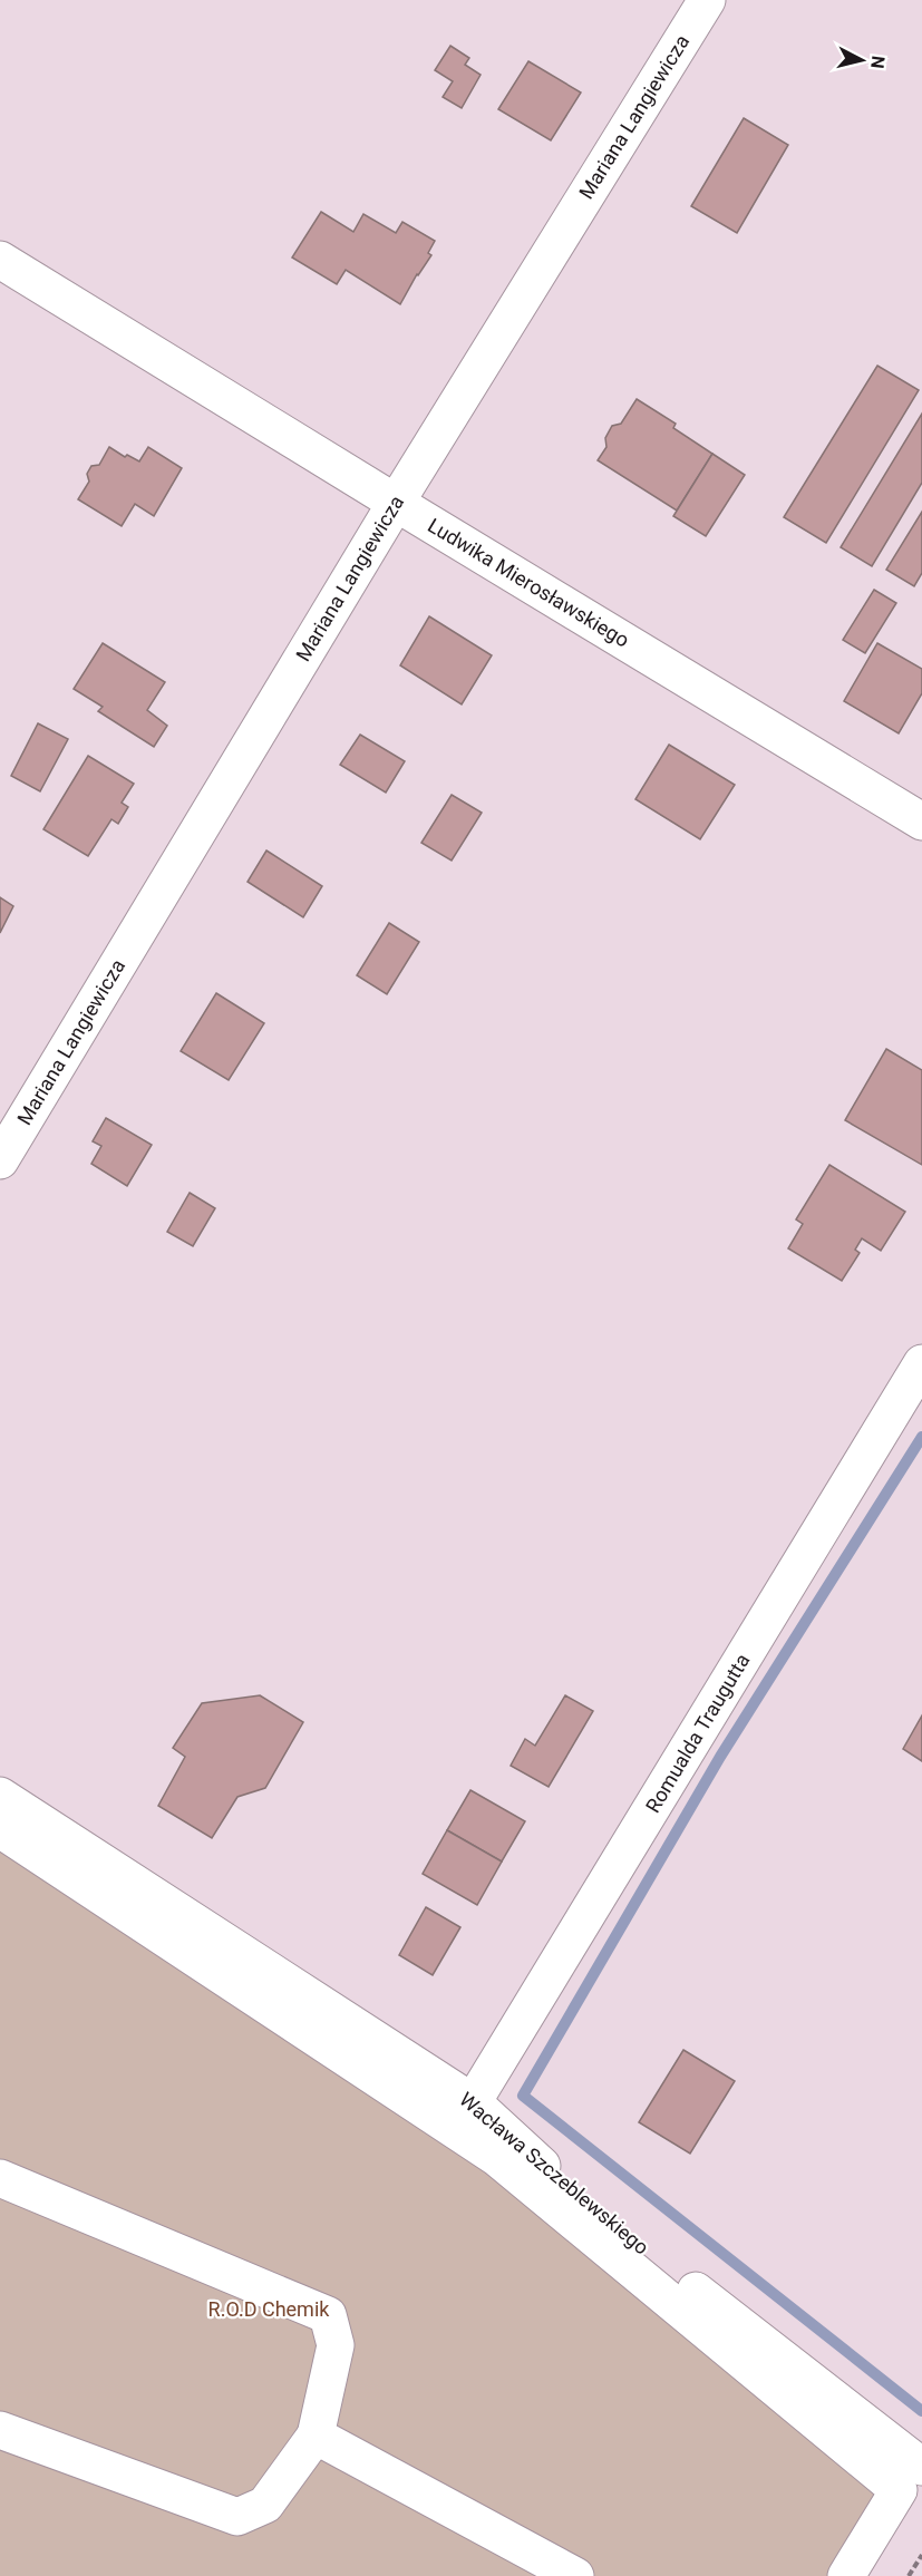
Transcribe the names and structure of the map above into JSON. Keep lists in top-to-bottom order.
{
  "streets": {
    "street": [
      "Mariana Langiewicza",
      "Ludwika Mierosławskiego",
      "Romualda Traugutta",
      "Wacława Szczeblewskiego"
    ]
  },
  "crossings": [
    ["Mariana Langiewicza", "Ludwika Mierosławskiego"],
    ["Romualda Traugutta", "Wacława Szczeblewskiego"]
  ],
  "parks": ["R.O.D Chemik"],
  "north": "right"
}
